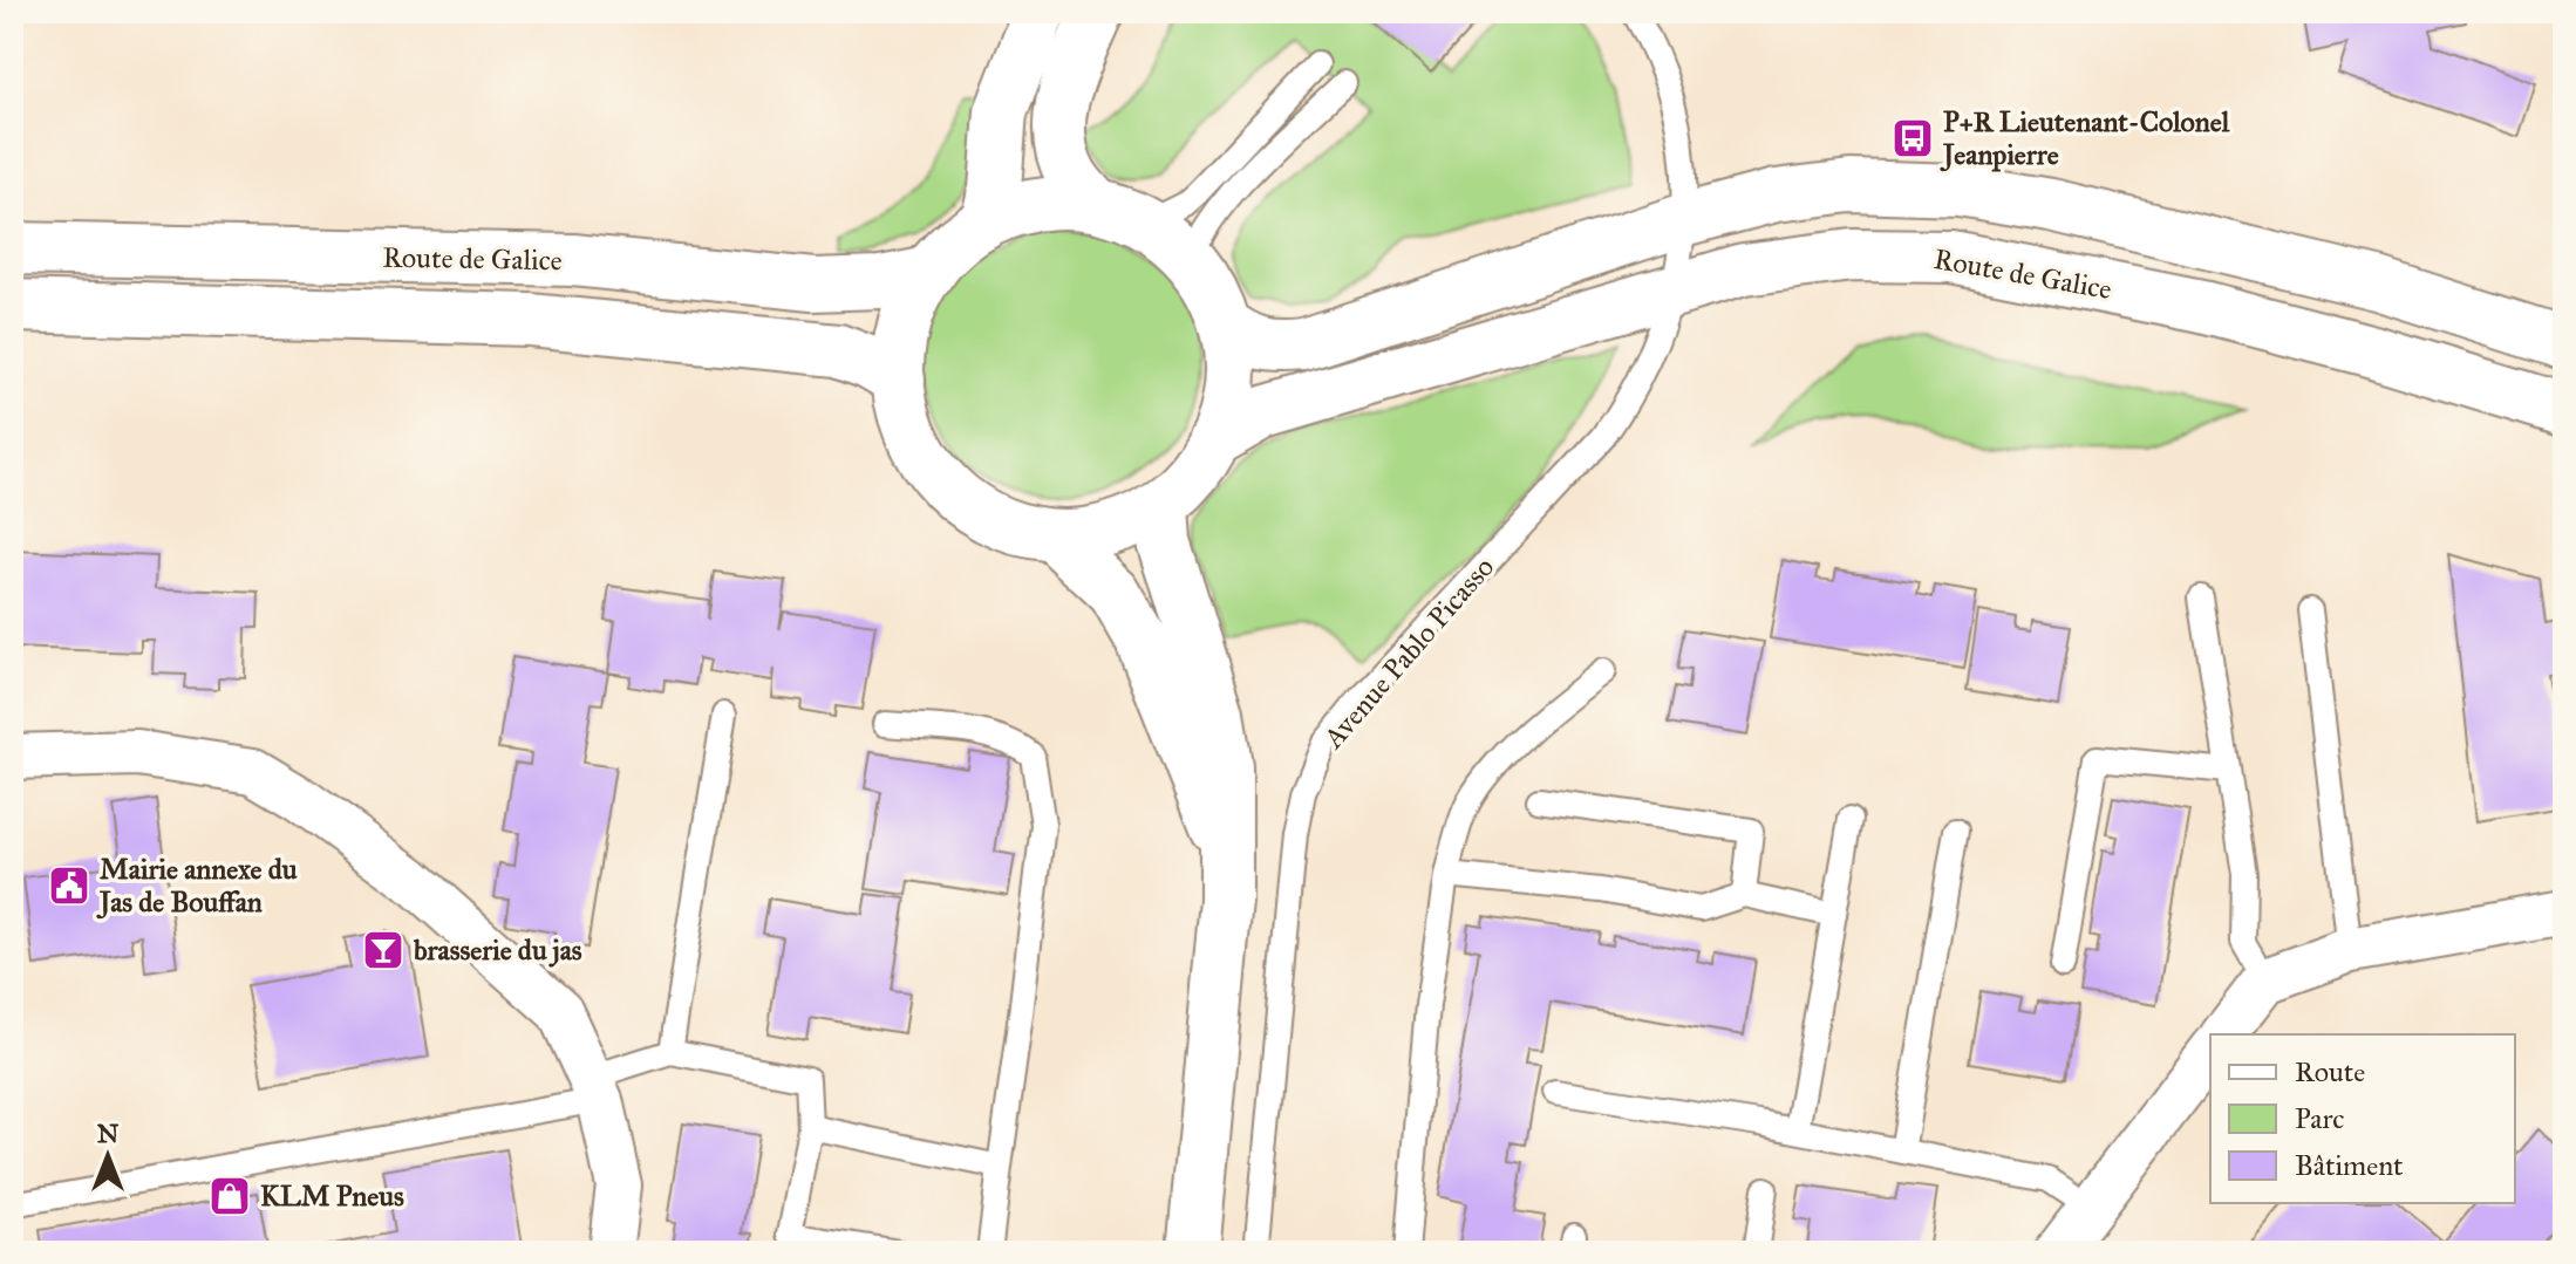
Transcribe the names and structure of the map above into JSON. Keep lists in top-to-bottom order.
{
  "streets": {
    "main road": ["Route de Galice"],
    "lane": ["Avenue Pablo Picasso"]
  },
  "crossings": [
    ["Route de Galice", "Avenue Pablo Picasso"]
  ],
  "places": {
    "bus stop": ["P+R Lieutenant-Colonel Jeanpierre"],
    "public building": ["Mairie annexe du Jas de Bouffan"],
    "bar": ["brasserie du jas"],
    "shop": ["KLM Pneus"]
  },
  "legend": ["Route", "Parc", "Bâtiment"],
  "north": "top"
}
